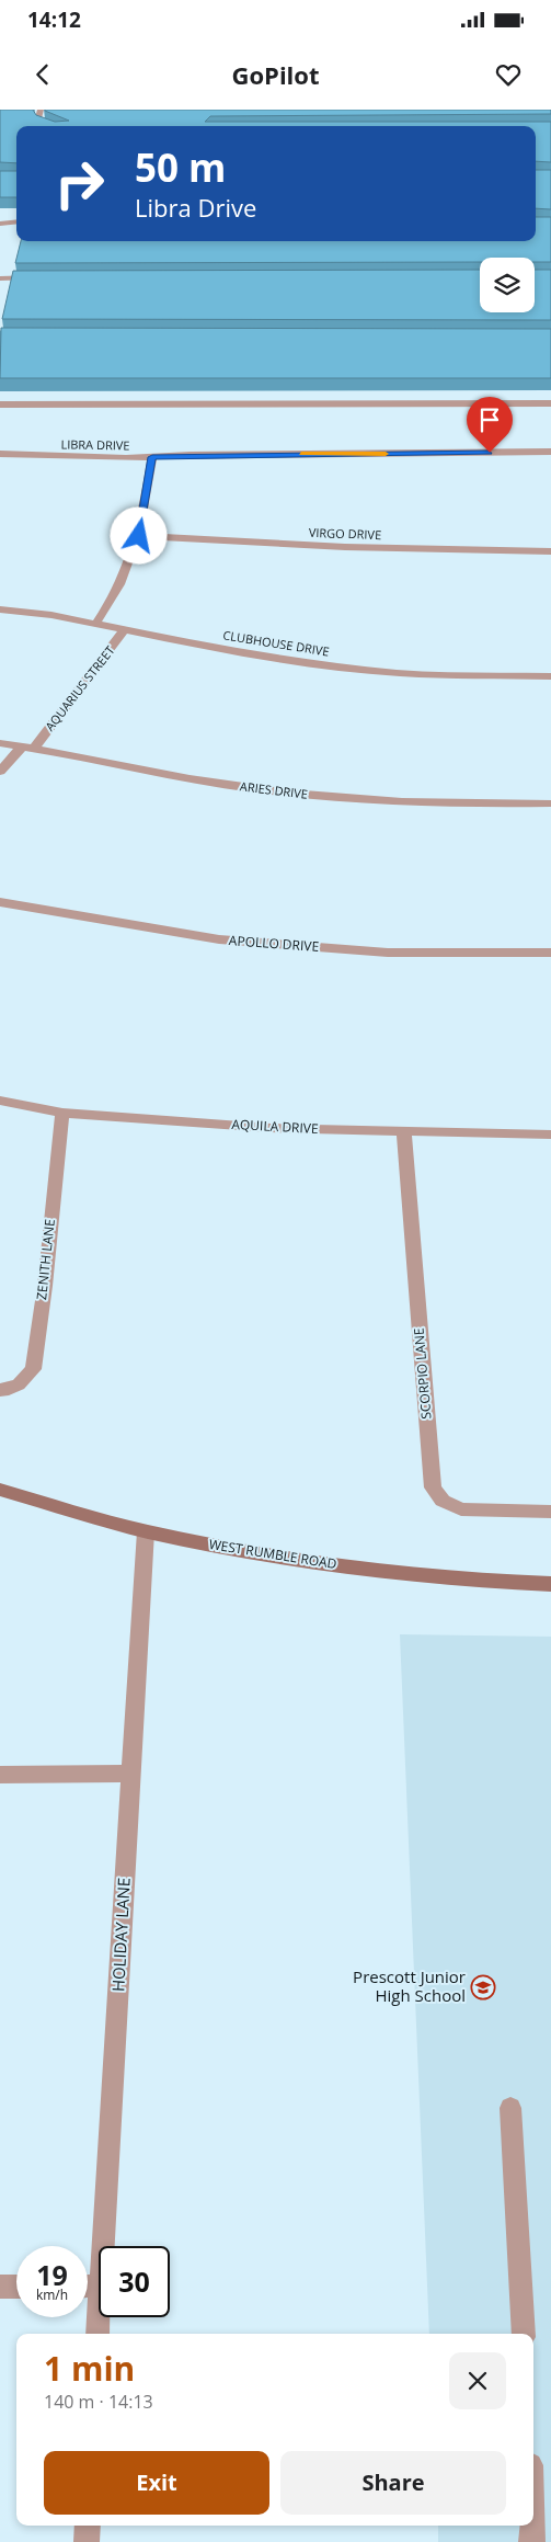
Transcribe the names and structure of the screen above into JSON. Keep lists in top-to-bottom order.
{
  "streets": {
    "street": [
      "LIBRA DRIVE",
      "VIRGO DRIVE",
      "CLUBHOUSE DRIVE",
      "AQUARIUS STREET",
      "ARIES DRIVE",
      "APOLLO DRIVE",
      "AQUILA DRIVE",
      "ZENITH LANE",
      "SCORPIO LANE",
      "WEST RUMBLE ROAD",
      "HOLIDAY LANE"
    ]
  },
  "crossings": [
    ["CLUBHOUSE DRIVE", "AQUARIUS STREET"],
    ["AQUARIUS STREET", "ARIES DRIVE"],
    ["AQUILA DRIVE", "ZENITH LANE"],
    ["AQUILA DRIVE", "SCORPIO LANE"],
    ["WEST RUMBLE ROAD", "HOLIDAY LANE"]
  ],
  "places": {
    "school or university": ["Prescott Junior High School"]
  },
  "page": {
    "status": "14:12",
    "header": "GoPilot",
    "turn": ["50 m", "Libra Drive"],
    "speed": "19 km/h",
    "limit": "30",
    "heading": ["1 min", "140 m · 14:13"],
    "buttons": ["Exit", "Share"]
  }
}
